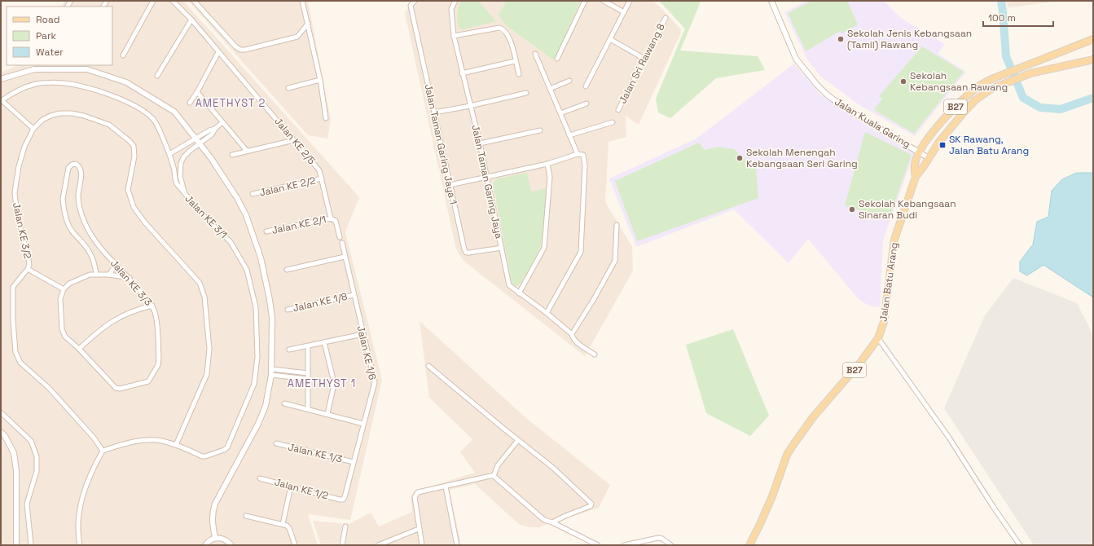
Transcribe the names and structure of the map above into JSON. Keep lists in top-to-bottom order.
{
  "streets": {
    "main road": ["B27", "Jalan Batu Arang"],
    "street": [
      "Jalan Sri Rawang 8",
      "Jalan Kuala Garing",
      "Jalan KE 2/5",
      "Jalan Taman Garing Jaya 1",
      "Jalan Taman Garing Jaya",
      "Jalan KE 2/2",
      "Jalan KE 3/1",
      "Jalan KE 2/1",
      "Jalan KE 3/2",
      "Jalan KE 3/3",
      "Jalan KE 1/8",
      "Jalan KE 1/6",
      "Jalan KE 1/3",
      "Jalan KE 1/2"
    ]
  },
  "crossings": [
    ["Jalan Kuala Garing", "Jalan Batu Arang"],
    ["Jalan KE 2/5", "Jalan KE 2/2"],
    ["Jalan KE 2/5", "Jalan KE 2/1"],
    ["Jalan Taman Garing Jaya 1", "Jalan Taman Garing Jaya"],
    ["Jalan KE 3/1", "Jalan KE 3/2"],
    ["Jalan KE 1/8", "Jalan KE 1/6"],
    ["Jalan KE 1/6", "Jalan KE 1/3"],
    ["Jalan KE 1/6", "Jalan KE 1/2"]
  ],
  "districts": ["AMETHYST 2", "AMETHYST 1"],
  "places": {
    "other": [
      "Sekolah Jenis Kebangsaan (Tamil) Rawang",
      "Sekolah Kebangsaan Rawang",
      "Sekolah Menengah Kebangsaan Seri Garing",
      "Sekolah Kebangsaan Sinaran Budi"
    ],
    "transit": ["SK Rawang, Jalan Batu Arang"]
  },
  "legend": ["Road", "Park", "Water"],
  "scale_bar": "100 m"
}
